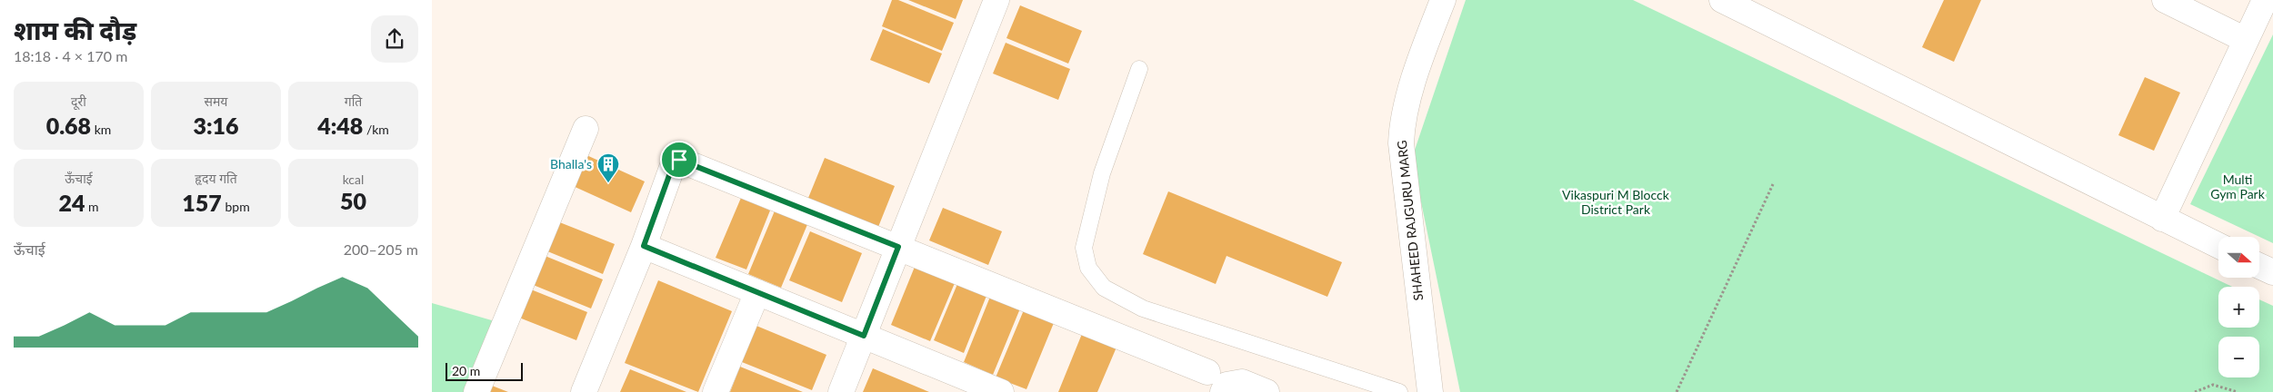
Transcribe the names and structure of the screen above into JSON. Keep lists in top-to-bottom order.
{
  "streets": {
    "street": ["SHAHEED RAJGURU MARG"]
  },
  "parks": ["Multi Gym Park", "Vikaspuri M Blocck District Park"],
  "places": {
    "building": ["Bhalla's"]
  },
  "scale_bar": "20 m",
  "north": "right",
  "page": {
    "heading": ["शाम की दौड़", "18:18 · 4 × 170 m"],
    "stats": [
      ["दूरी", "0.68 km"],
      ["समय", "3:16"],
      ["गति", "4:48 /km"],
      ["ऊँचाई", "24 m"],
      ["हृदय गति", "157 bpm"],
      ["kcal", "50"]
    ],
    "chart": ["ऊँचाई", "200–205 m"],
    "map_buttons": ["+", "−"],
    "scale": "20 m"
  }
}
